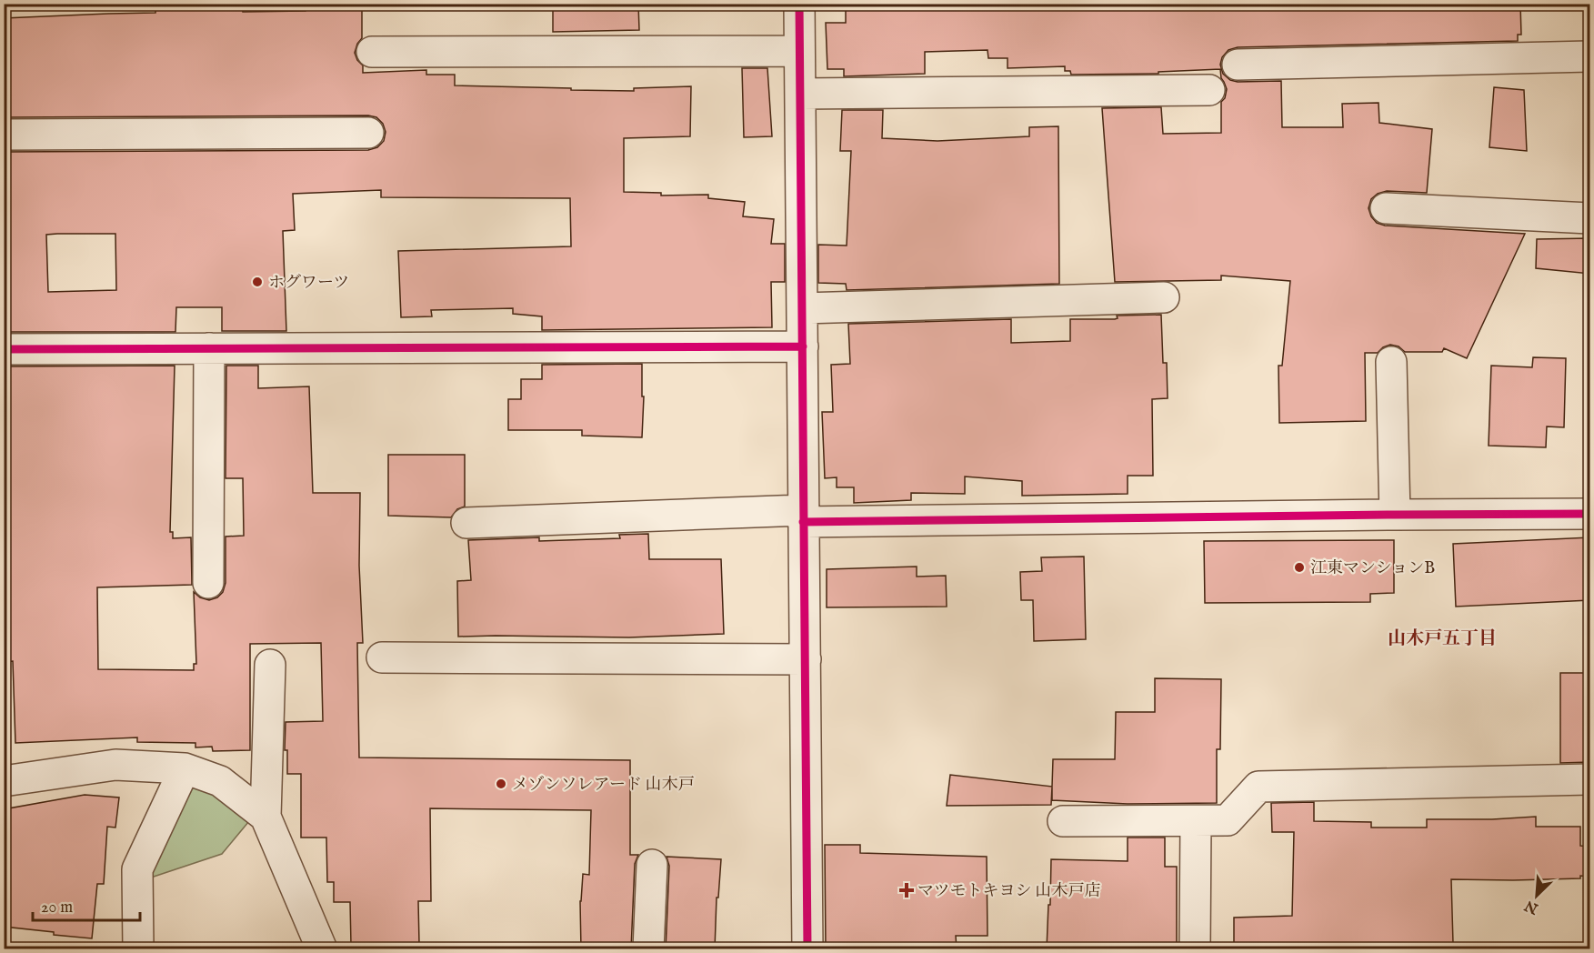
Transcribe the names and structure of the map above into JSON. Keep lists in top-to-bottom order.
{
  "districts": ["山木戸五丁目"],
  "places": {
    "other": ["ホグワーツ", "江東マンションB", "メゾンソレアード 山木戸"],
    "health": ["マツモトキヨシ 山木戸店"]
  },
  "scale_bar": "20 m",
  "north": "bottom left"
}
